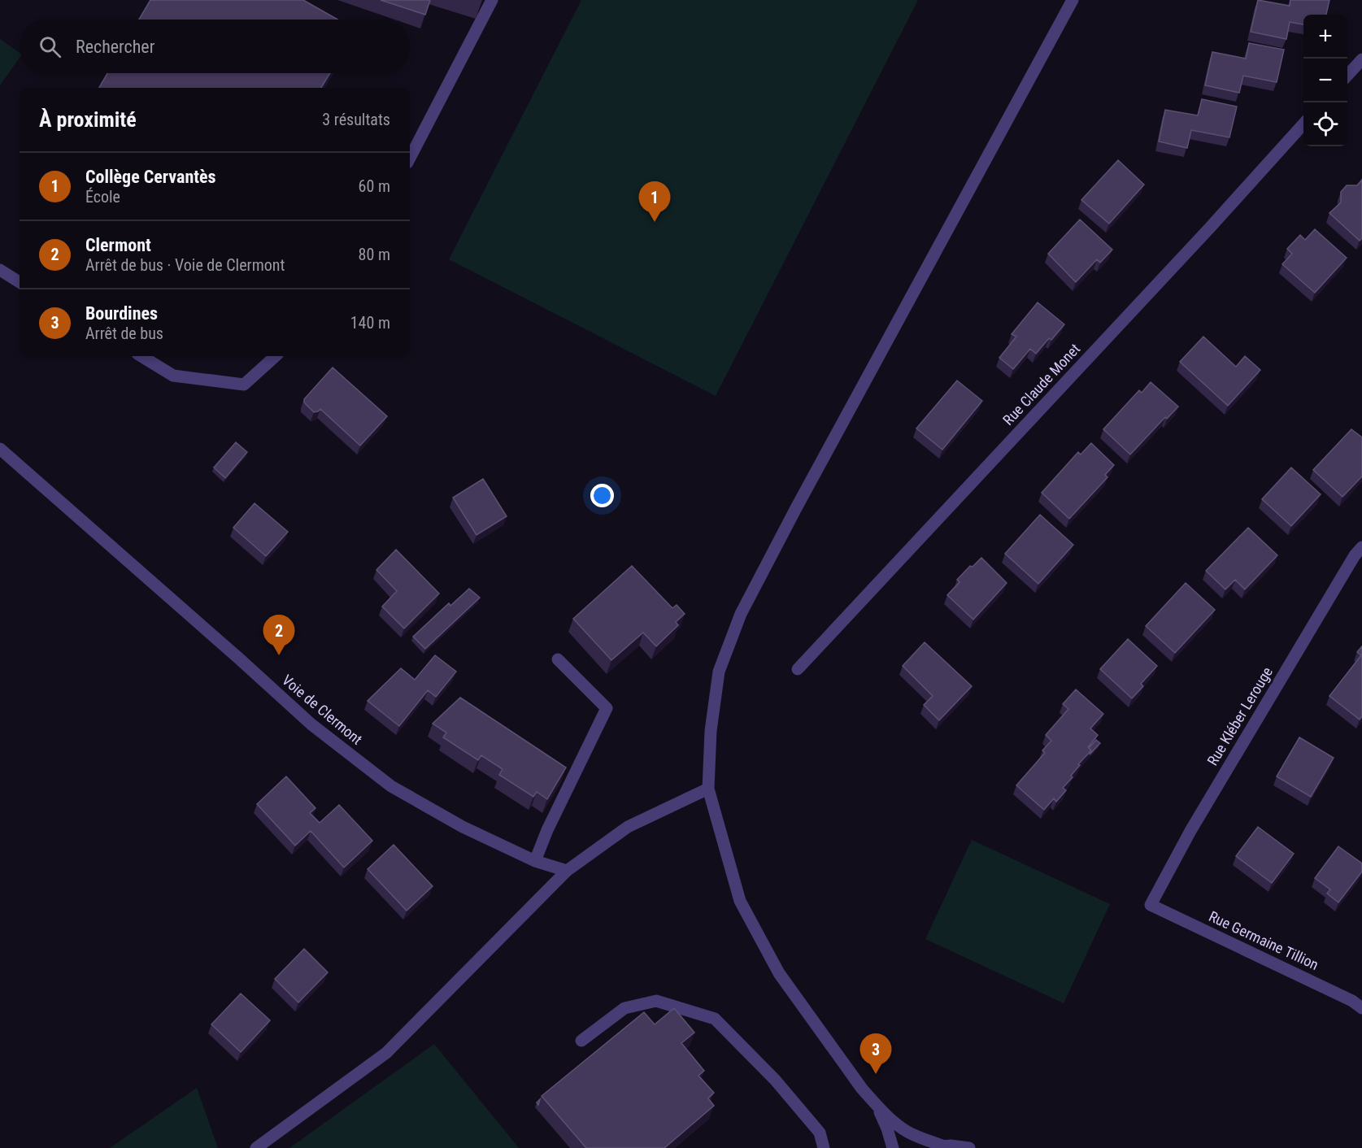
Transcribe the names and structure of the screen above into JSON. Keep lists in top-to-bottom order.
{
  "streets": {
    "street": [
      "Rue Claude Monet",
      "Voie de Clermont",
      "Rue Kléber Lerouge",
      "Rue Germaine Tillion"
    ]
  },
  "crossings": [
    ["Rue Kléber Lerouge", "Rue Germaine Tillion"]
  ],
  "page": {
    "map_buttons": ["+", "−"],
    "search": "Rechercher",
    "heading": ["À proximité", "3 résultats"],
    "list": [
      {
        "mark": "1",
        "name": "Collège Cervantès",
        "note": "École",
        "value": "60 m"
      },
      {
        "mark": "2",
        "name": "Clermont",
        "note": "Arrêt de bus · Voie de Clermont",
        "value": "80 m"
      },
      {
        "mark": "3",
        "name": "Bourdines",
        "note": "Arrêt de bus",
        "value": "140 m"
      }
    ],
    "pins": ["1", "2", "3"]
  }
}
